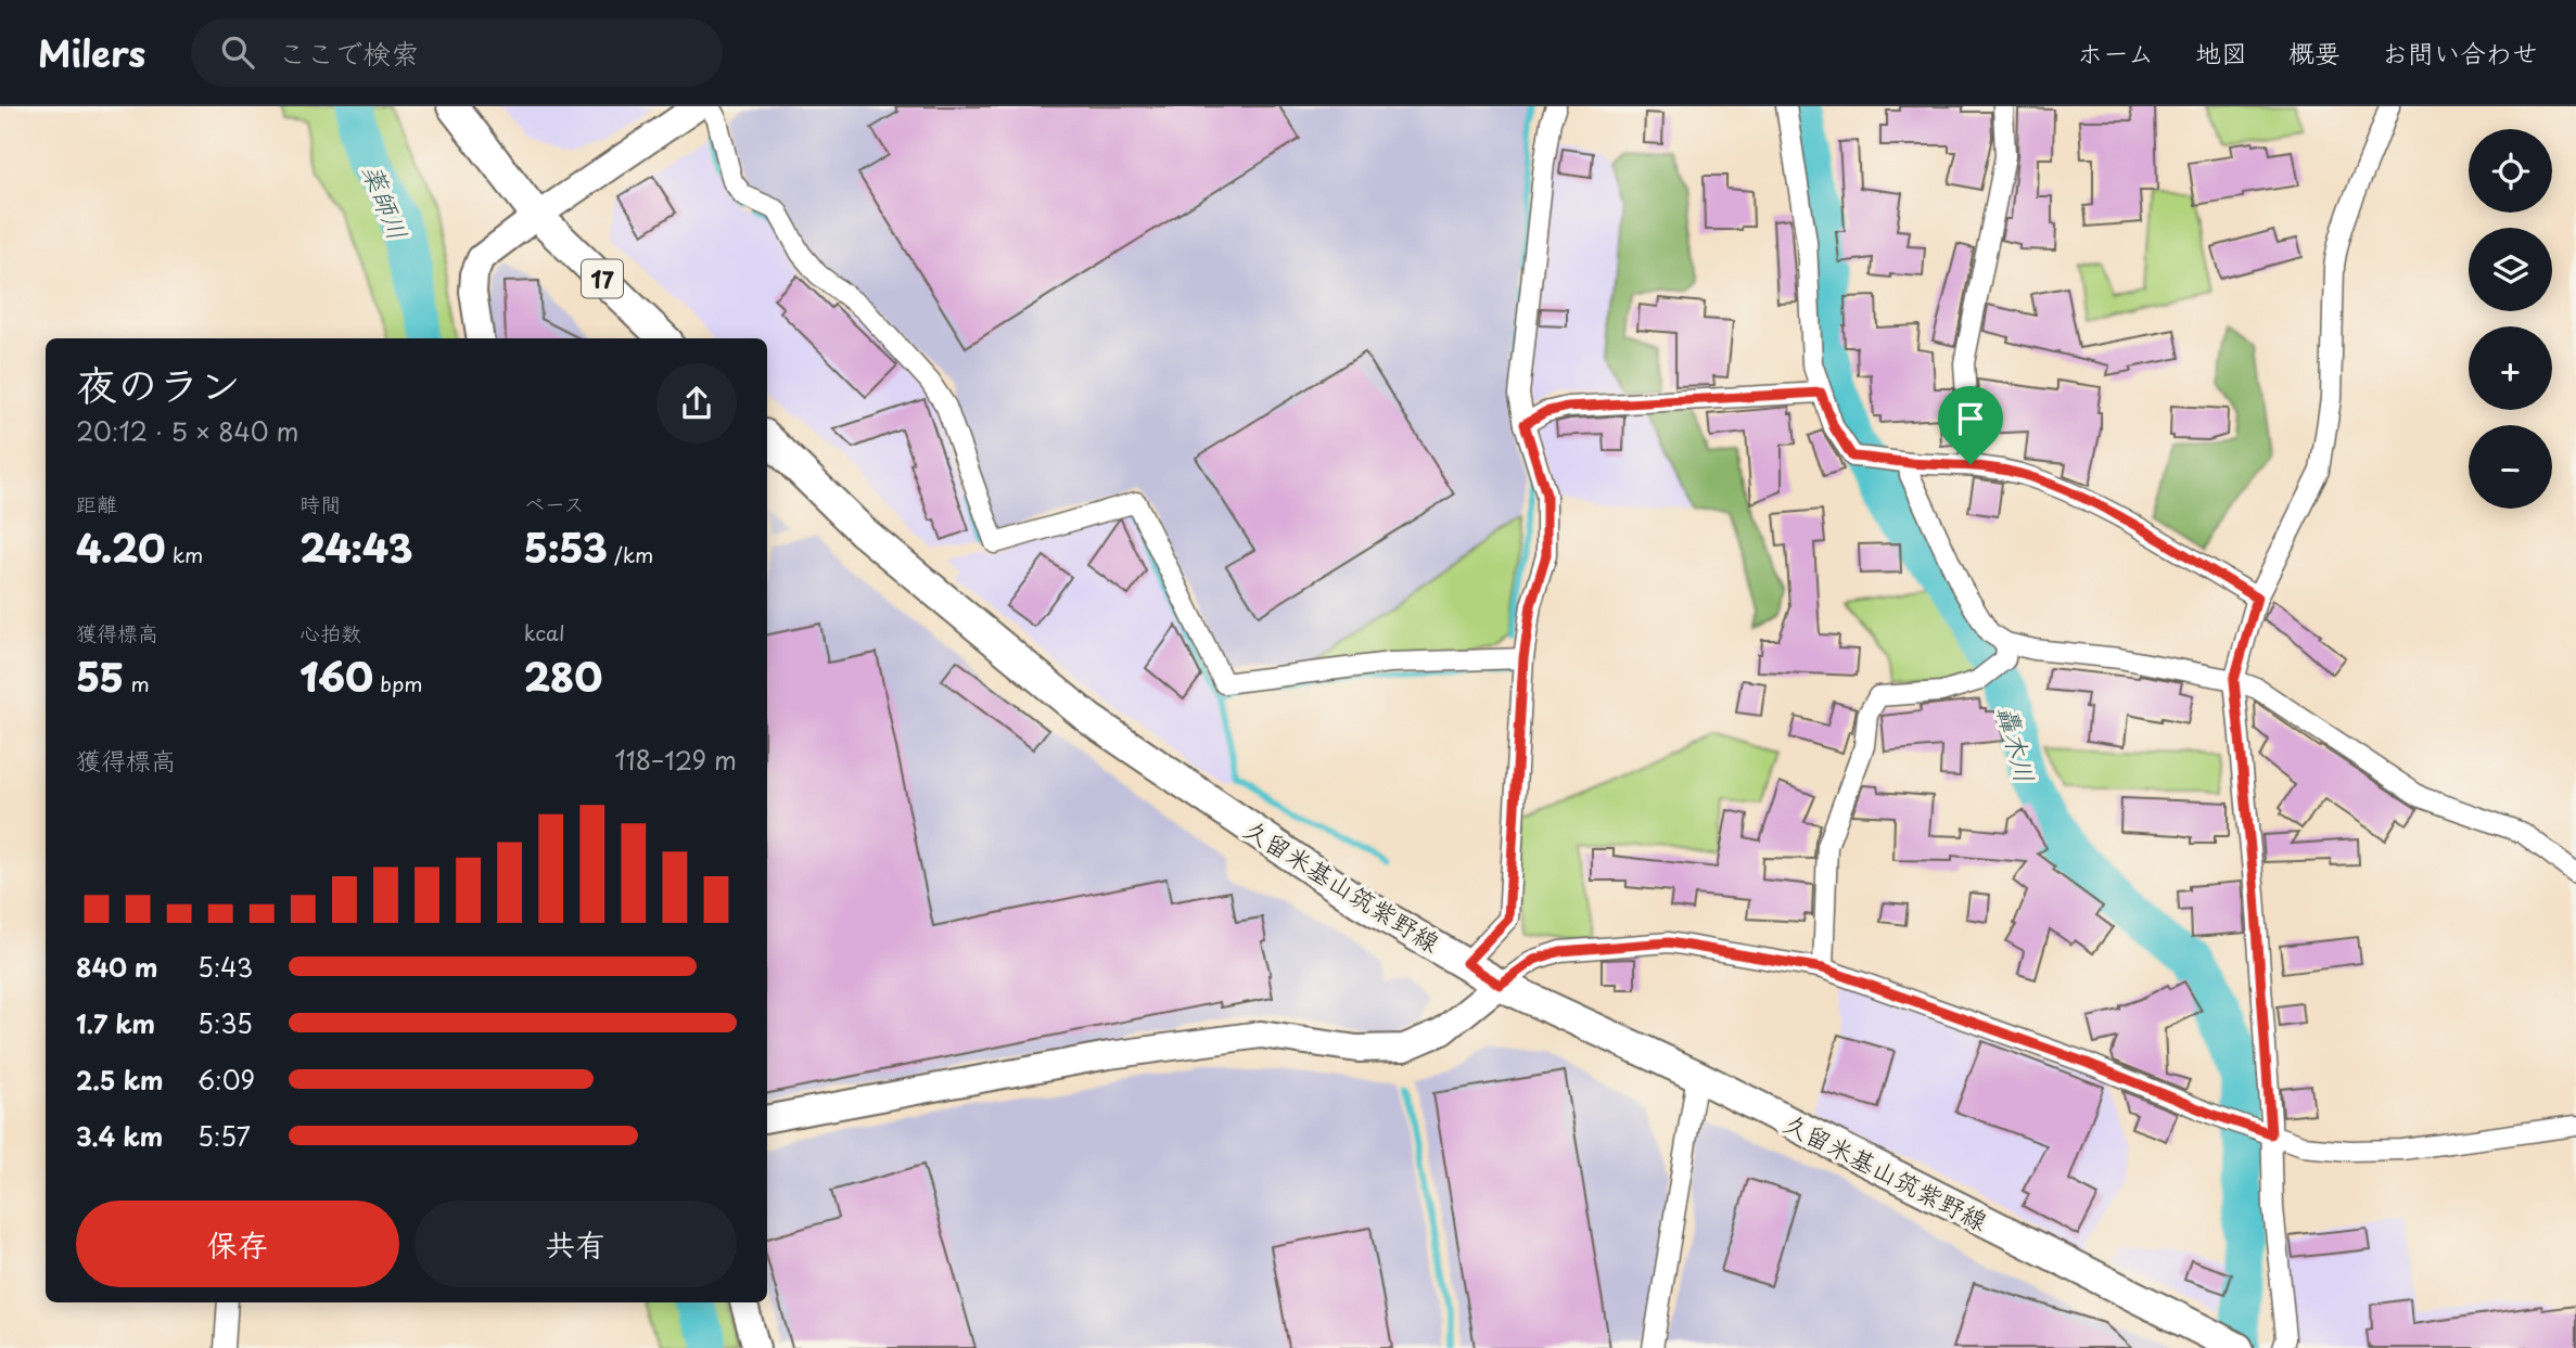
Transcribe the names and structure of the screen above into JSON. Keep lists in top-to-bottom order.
{
  "streets": {
    "main road": ["17", "久留米基山筑紫野線"]
  },
  "water": ["薬師川", "轟木川"],
  "page": {
    "header": "Milers",
    "search": "ここで検索",
    "nav": [
      "ホーム",
      "地図",
      "概要",
      "お問い合わせ"
    ],
    "map_buttons": ["+", "−"],
    "heading": ["夜のラン", "20:12 · 5 × 840 m"],
    "stats": [
      ["距離", "4.20 km"],
      ["時間", "24:43"],
      ["ペース", "5:53 /km"],
      ["獲得標高", "55 m"],
      ["心拍数", "160 bpm"],
      ["kcal", "280"]
    ],
    "chart": ["獲得標高", "118–129 m"],
    "list": [
      {
        "name": "840 m",
        "note": "5:43"
      },
      {
        "name": "1.7 km",
        "note": "5:35"
      },
      {
        "name": "2.5 km",
        "note": "6:09"
      },
      {
        "name": "3.4 km",
        "note": "5:57"
      }
    ],
    "buttons": ["保存", "共有"]
  }
}
